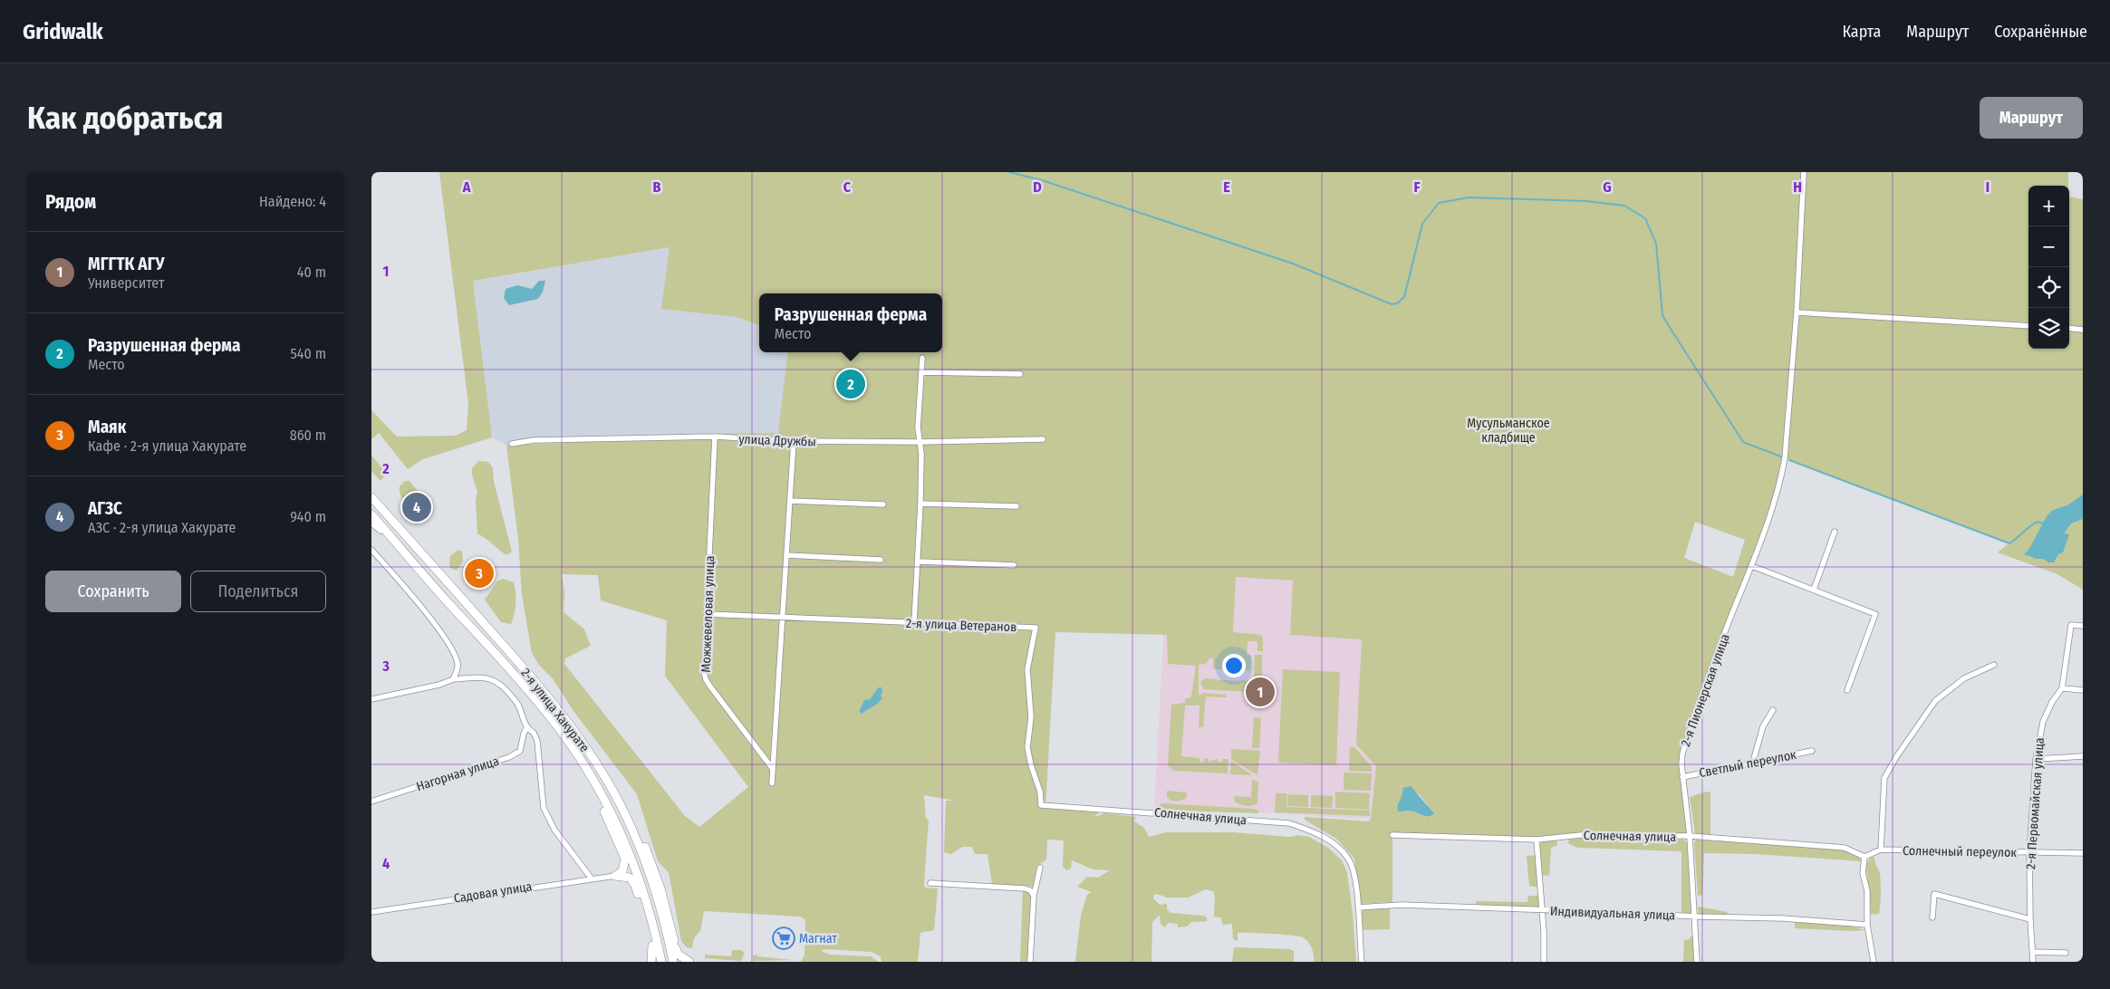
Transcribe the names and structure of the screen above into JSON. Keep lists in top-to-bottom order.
{
  "streets": {
    "main road": ["2-я улица Хакурате"],
    "street": [
      "улица Дружбы",
      "Можжевеловая улица",
      "2-я улица Ветеранов",
      "2-я Пионерская улица",
      "Светлый переулок",
      "Нагорная улица",
      "2-я Первомайская улица",
      "Солнечная улица",
      "Солнечный переулок",
      "Садовая улица",
      "Индивидуальная улица"
    ]
  },
  "crossings": [
    ["улица Дружбы", "Можжевеловая улица"],
    ["Можжевеловая улица", "2-я улица Ветеранов"],
    ["2-я улица Ветеранов", "Солнечная улица"],
    ["2-я Пионерская улица", "Светлый переулок"],
    ["2-я Пионерская улица", "Солнечная улица"],
    ["2-я Пионерская улица", "Индивидуальная улица"],
    ["2-я Первомайская улица", "Солнечный переулок"],
    ["Солнечная улица", "Солнечный переулок"],
    ["Солнечная улица", "Индивидуальная улица"]
  ],
  "parks": ["Мусульманское кладбище"],
  "places": {
    "supermarket": ["Магнат"]
  },
  "page": {
    "header": "Gridwalk",
    "nav": ["Карта", "Маршрут", "Сохранённые"],
    "buttons": [
      "Маршрут",
      ["Сохранить", "Поделиться"]
    ],
    "title": "Как добраться",
    "heading": ["Рядом", "Найдено: 4"],
    "map_buttons": ["+", "−"],
    "list": [
      {
        "mark": "1",
        "name": "МГГТК АГУ",
        "note": "Университет",
        "value": "40 m"
      },
      {
        "mark": "2",
        "name": "Разрушенная ферма",
        "note": "Место",
        "value": "540 m"
      },
      {
        "mark": "3",
        "name": "Маяк",
        "note": "Кафе · 2-я улица Хакурате",
        "value": "860 m"
      },
      {
        "mark": "4",
        "name": "АГЗС",
        "note": "АЗС · 2-я улица Хакурате",
        "value": "940 m"
      }
    ],
    "popup": ["Разрушенная ферма", "Место"],
    "pins": [
      "2",
      "4",
      "3",
      "1"
    ]
  },
  "grid": {
    "columns": [
      "A",
      "B",
      "C",
      "D",
      "E",
      "F",
      "G",
      "H",
      "I"
    ],
    "rows": [
      "1",
      "2",
      "3",
      "4"
    ]
  }
}
